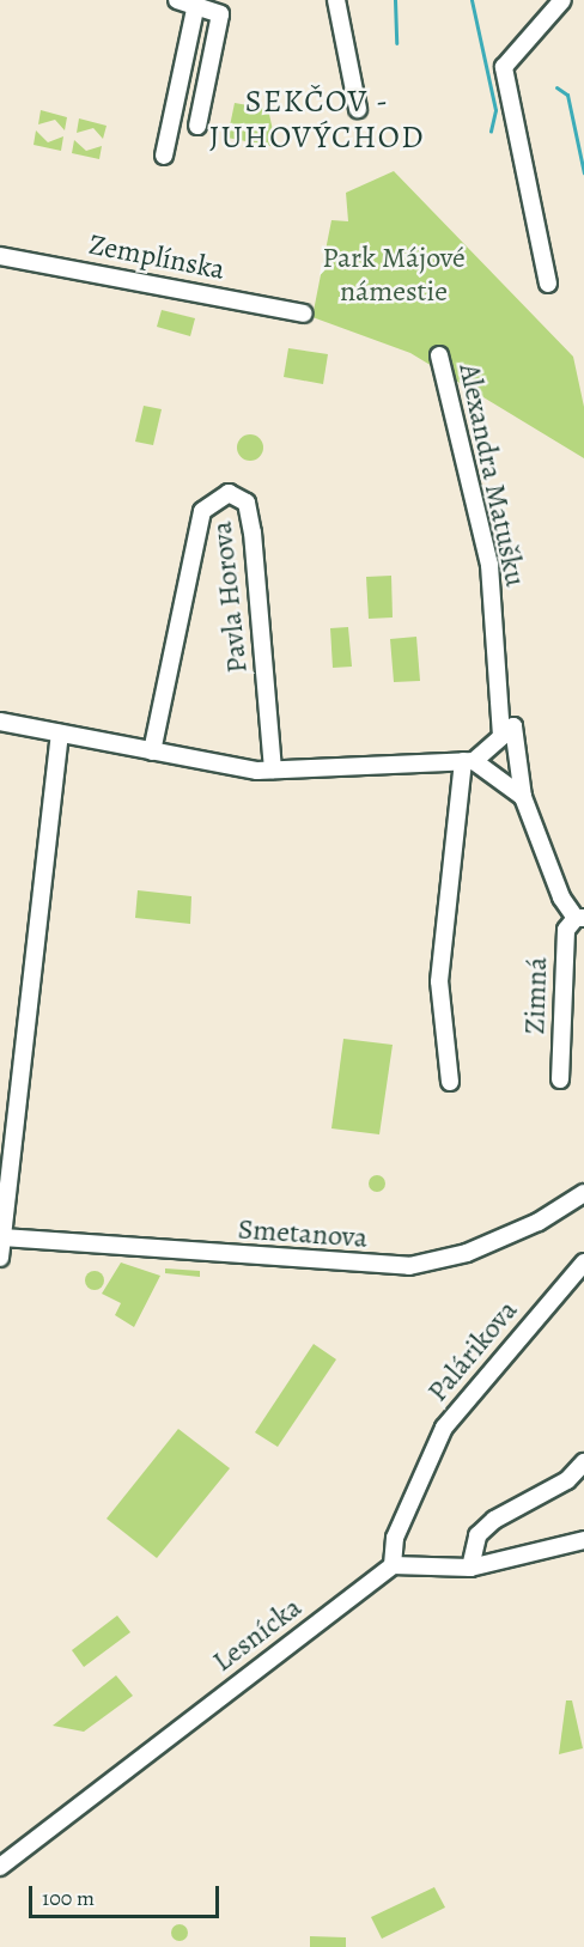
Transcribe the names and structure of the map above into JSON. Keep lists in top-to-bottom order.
{
  "streets": {
    "street": [
      "Zemplínska",
      "Alexandra Matušku",
      "Pavla Horova",
      "Zimná",
      "Smetanova",
      "Palárikova",
      "Lesnícka"
    ]
  },
  "crossings": [
    ["Alexandra Matušku", "Zimná"],
    ["Palárikova", "Lesnícka"]
  ],
  "districts": ["SEKČOV - JUHOVÝCHOD"],
  "parks": ["Park Májové námestie"],
  "scale_bar": "100 m"
}
